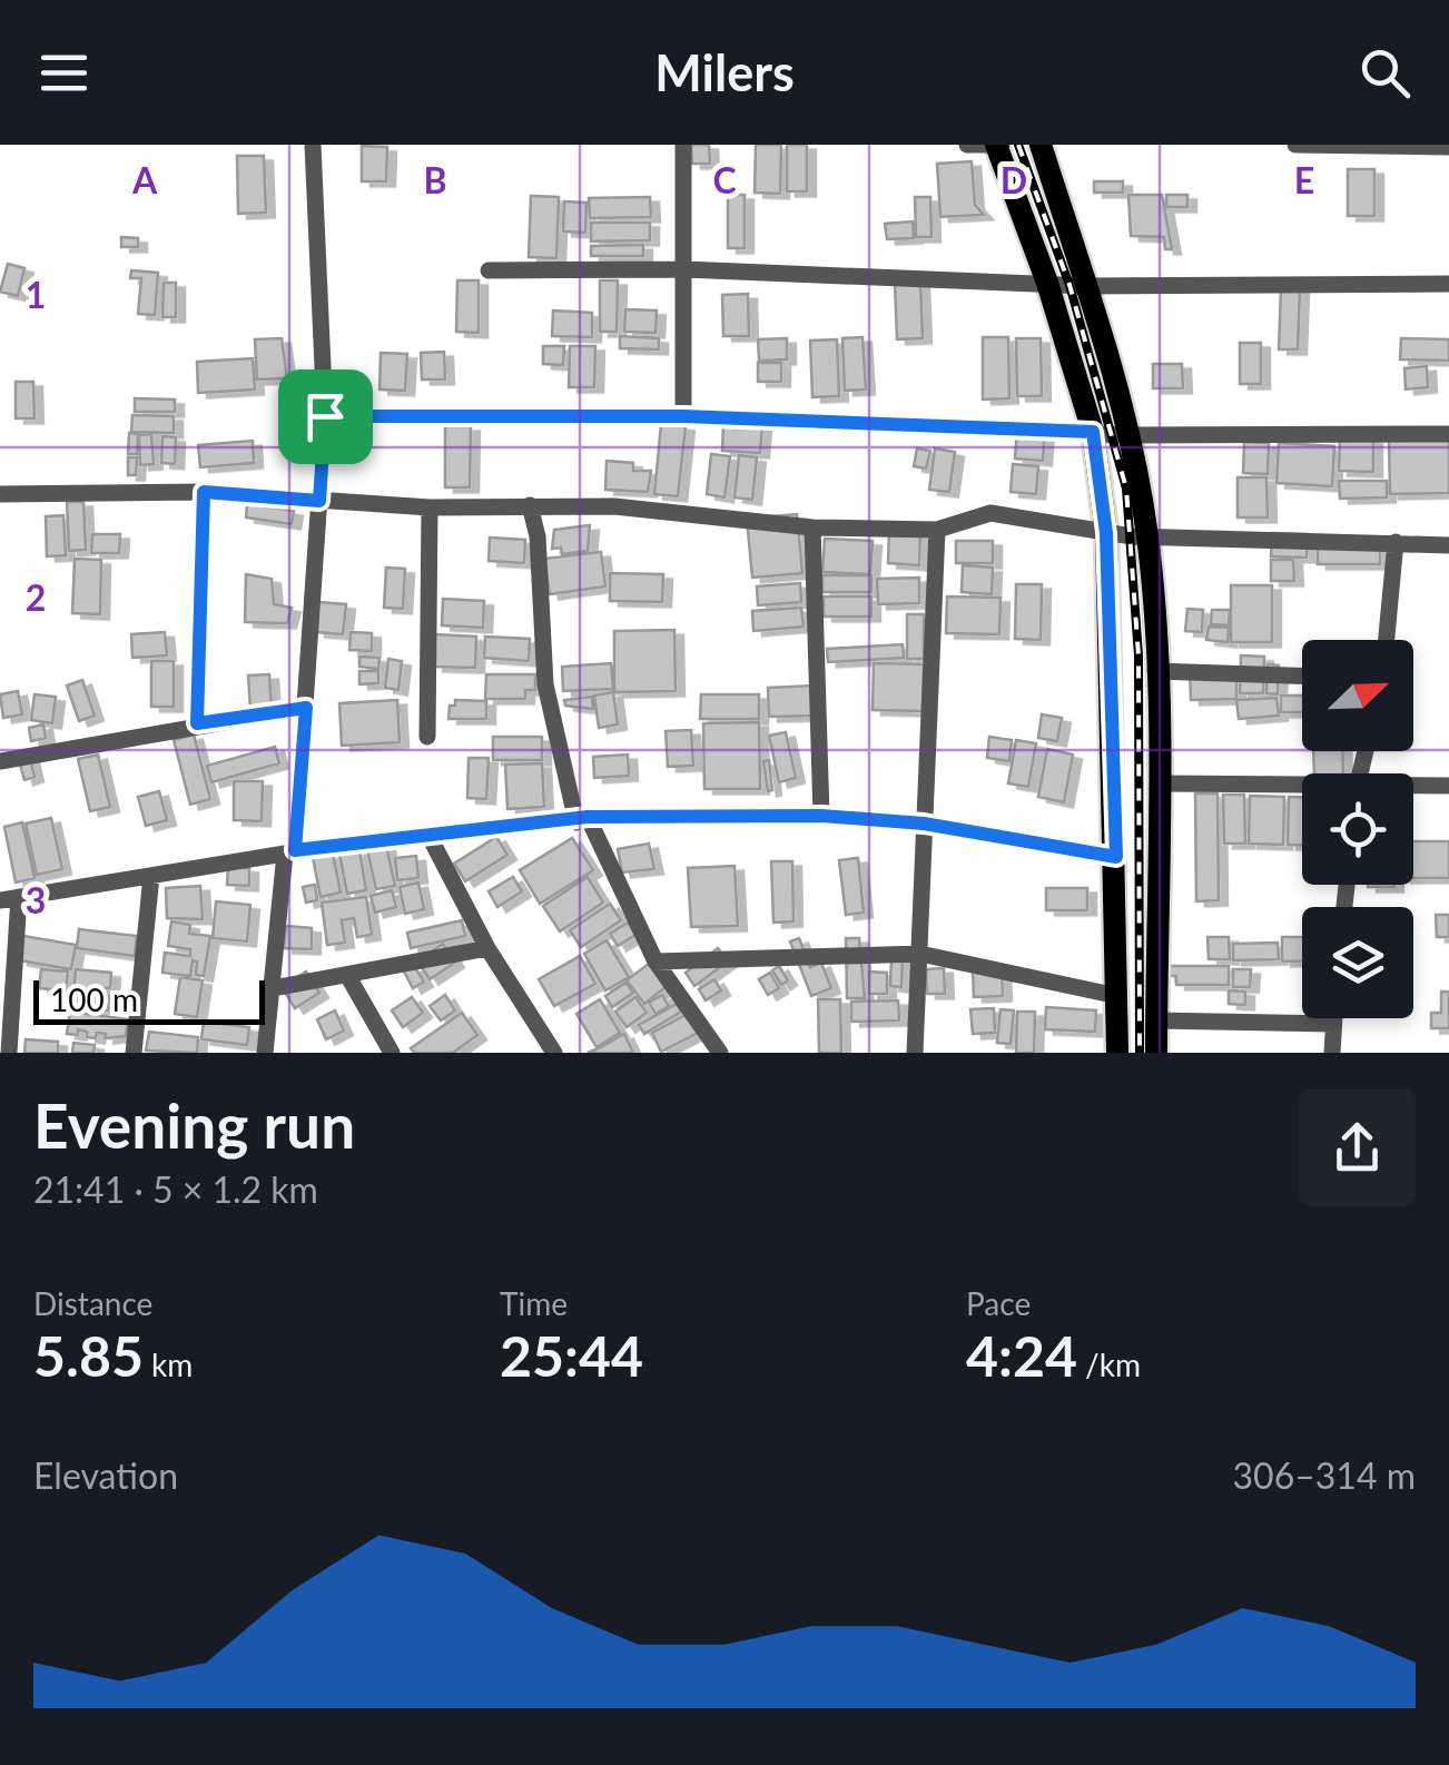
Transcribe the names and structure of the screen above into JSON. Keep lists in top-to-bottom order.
{
  "scale_bar": "100 m",
  "north": "top right",
  "page": {
    "header": "Milers",
    "scale": "100 m",
    "heading": ["Evening run", "21:41 · 5 × 1.2 km"],
    "stats": [
      ["Distance", "5.85 km"],
      ["Time", "25:44"],
      ["Pace", "4:24 /km"]
    ],
    "chart": ["Elevation", "306–314 m"]
  },
  "grid": {
    "columns": [
      "A",
      "B",
      "C",
      "D",
      "E"
    ],
    "rows": ["1", "2", "3"]
  }
}
